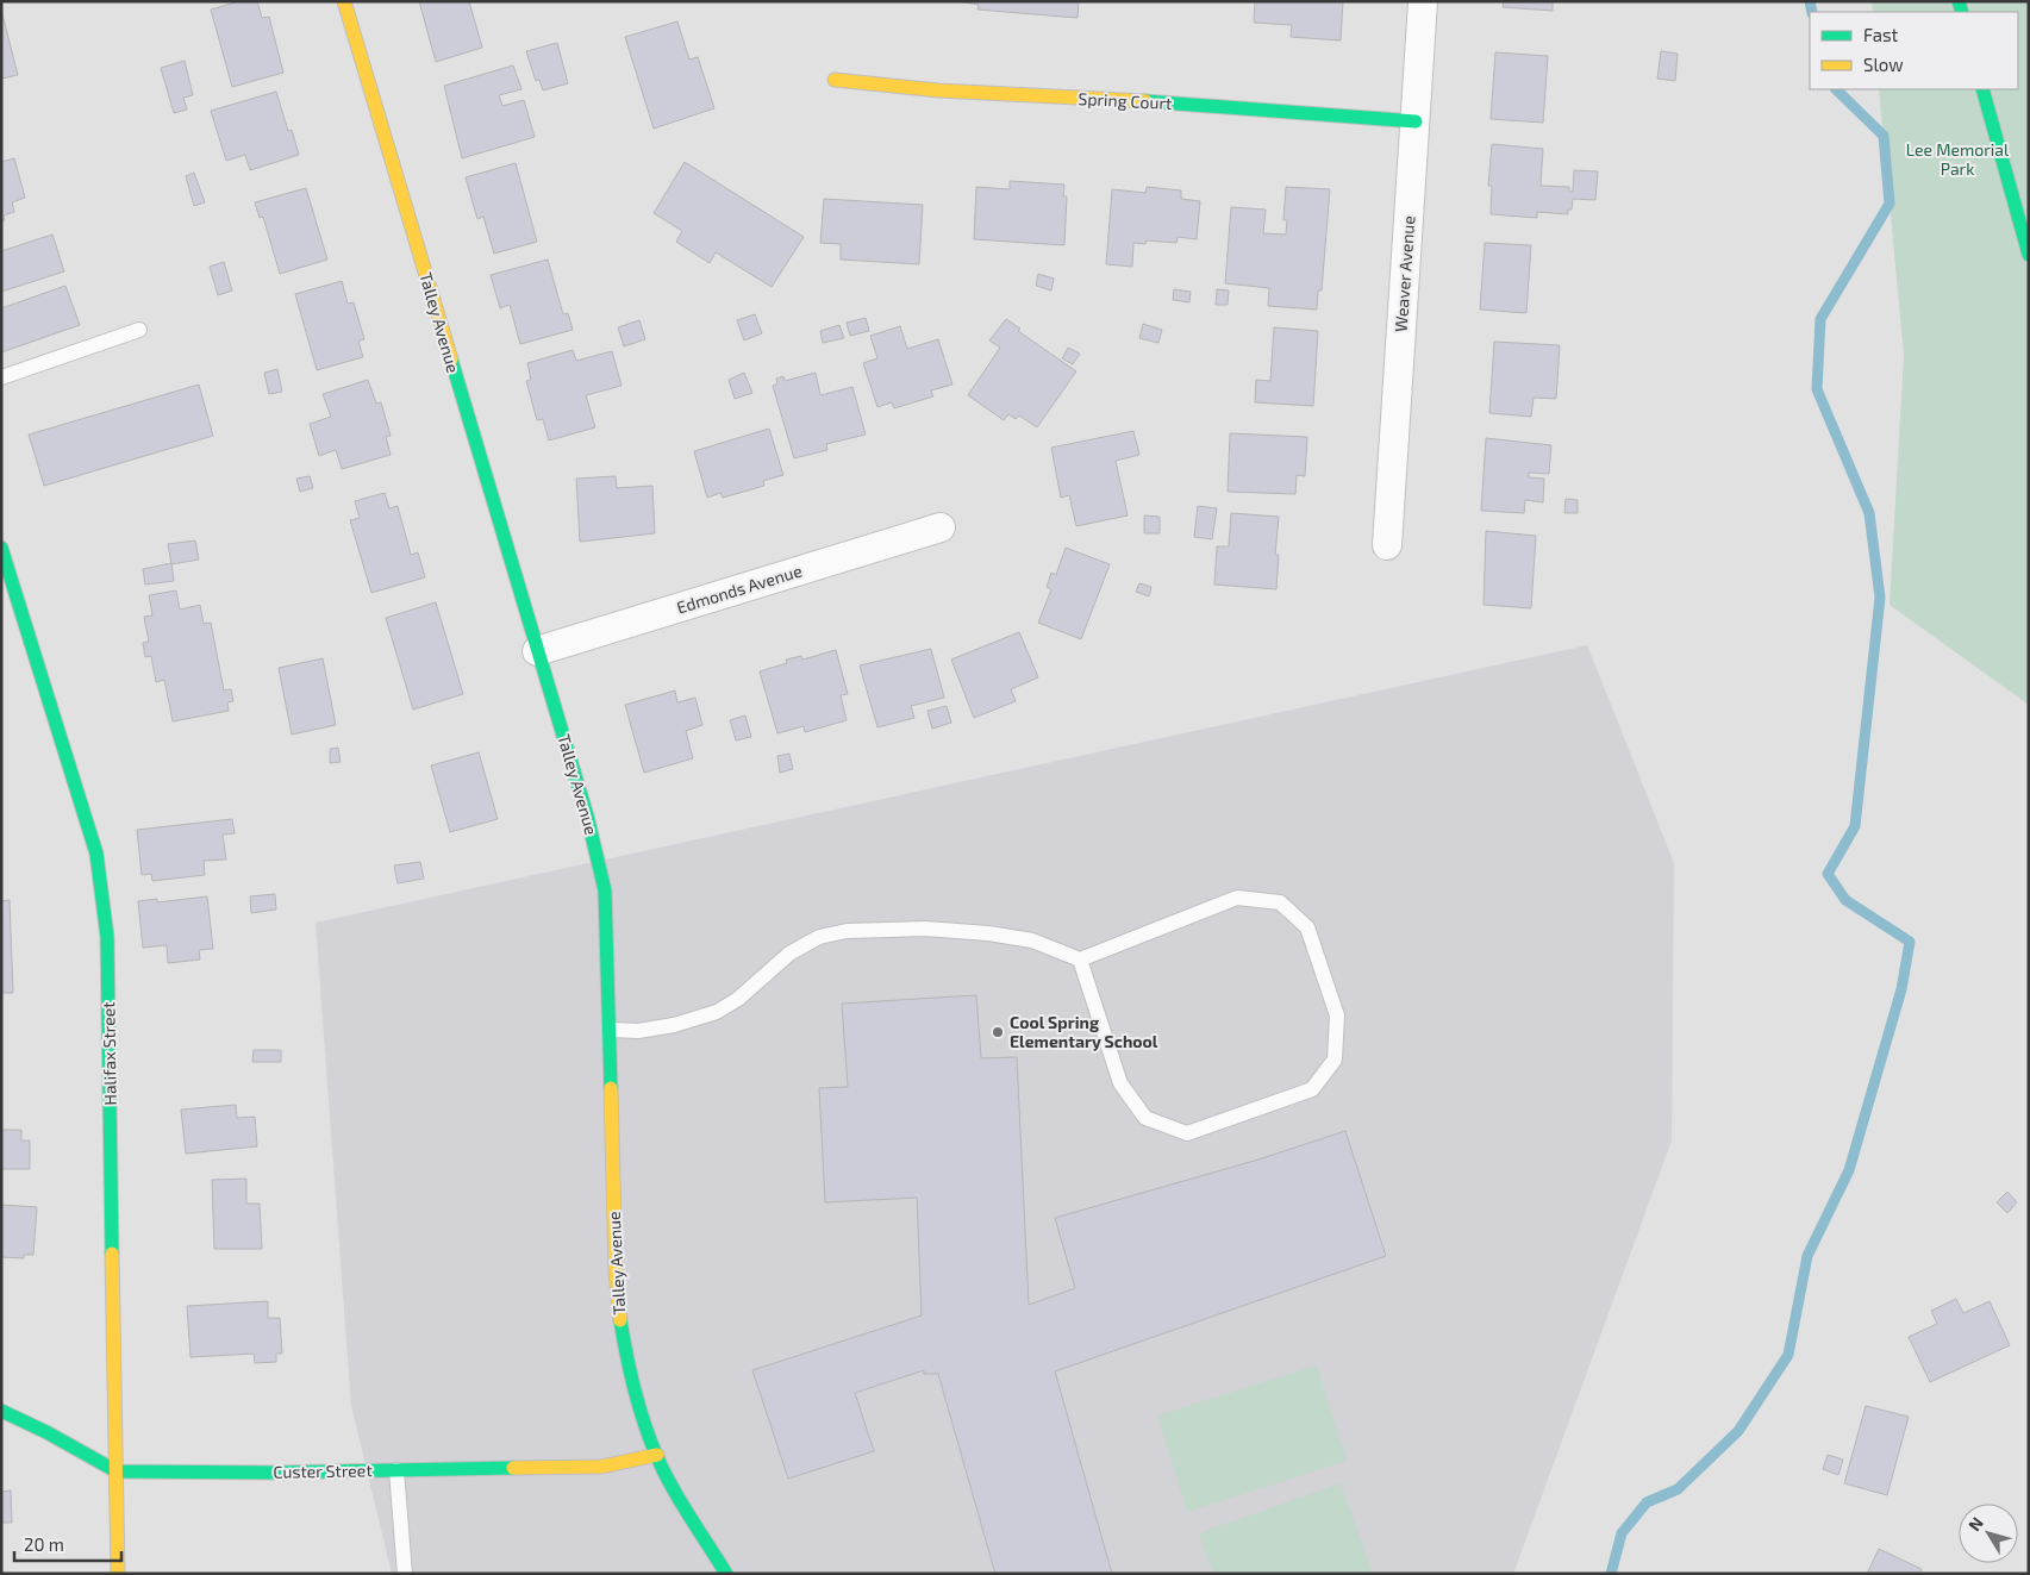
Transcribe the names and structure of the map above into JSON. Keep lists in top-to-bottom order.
{
  "streets": {
    "main road": [
      "Spring Court",
      "Talley Avenue",
      "Halifax Street",
      "Custer Street"
    ],
    "street": ["Weaver Avenue", "Edmonds Avenue"]
  },
  "crossings": [
    ["Spring Court", "Weaver Avenue"],
    ["Talley Avenue", "Edmonds Avenue"],
    ["Talley Avenue", "Custer Street"],
    ["Halifax Street", "Custer Street"]
  ],
  "parks": ["Lee Memorial Park"],
  "places": ["Cool Spring Elementary School"],
  "legend": ["Fast", "Slow"],
  "scale_bar": "20 m",
  "north": "top left"
}
